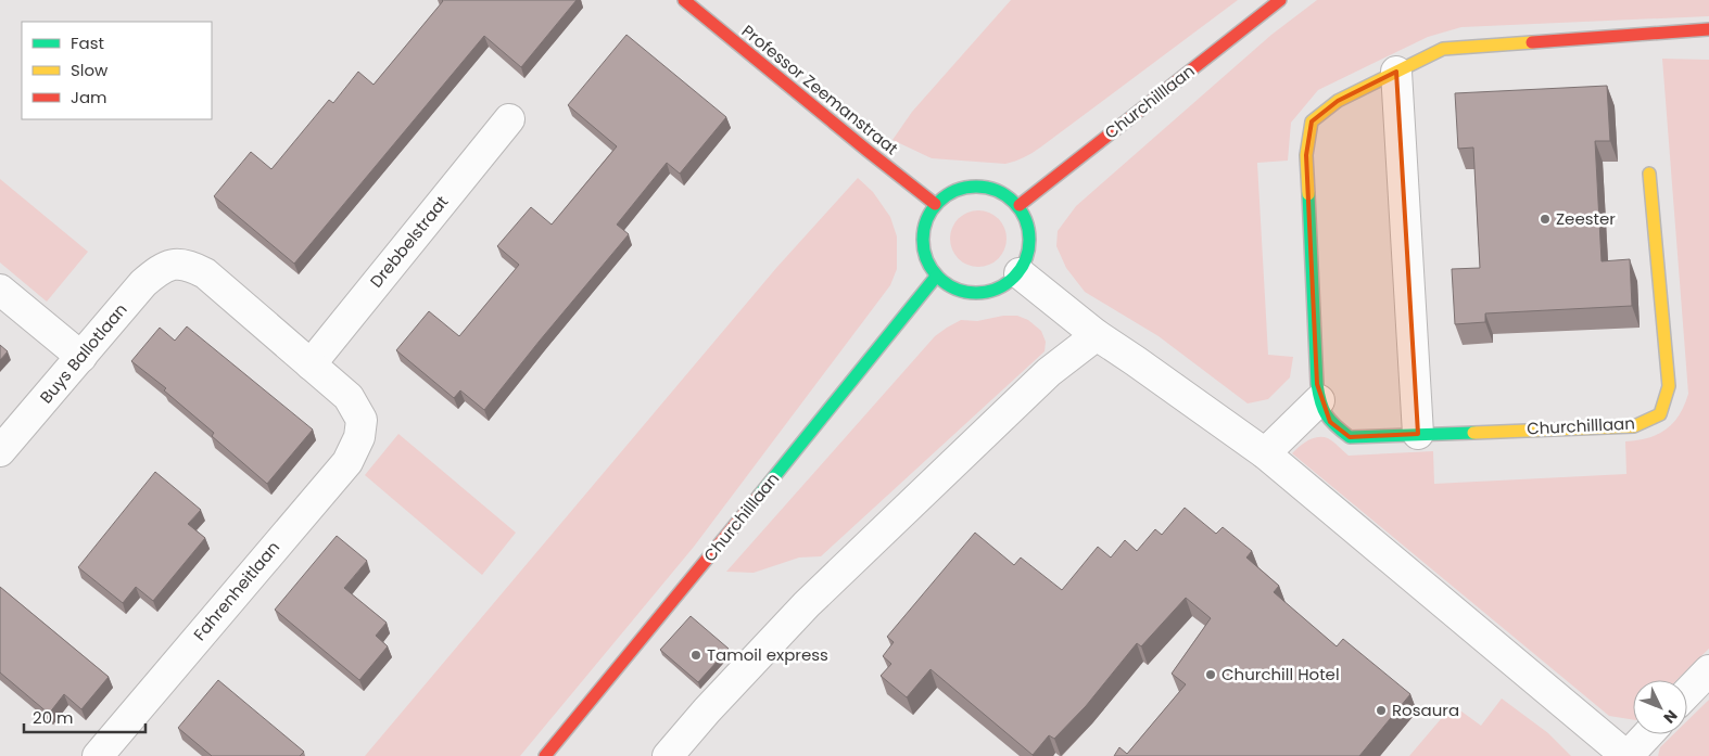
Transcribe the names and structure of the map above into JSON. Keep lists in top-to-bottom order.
{
  "streets": {
    "street": [
      "Professor Zeemanstraat",
      "Churchilllaan",
      "Drebbelstraat",
      "Buys Ballotlaan",
      "Fahrenheitlaan"
    ]
  },
  "crossings": [
    ["Professor Zeemanstraat", "Churchilllaan"],
    ["Drebbelstraat", "Buys Ballotlaan"],
    ["Drebbelstraat", "Fahrenheitlaan"],
    ["Buys Ballotlaan", "Fahrenheitlaan"]
  ],
  "places": [
    "Zeester",
    "Tamoil express",
    "Churchill Hotel",
    "Rosaura"
  ],
  "legend": ["Fast", "Slow", "Jam"],
  "scale_bar": "20 m",
  "north": "bottom right"
}
